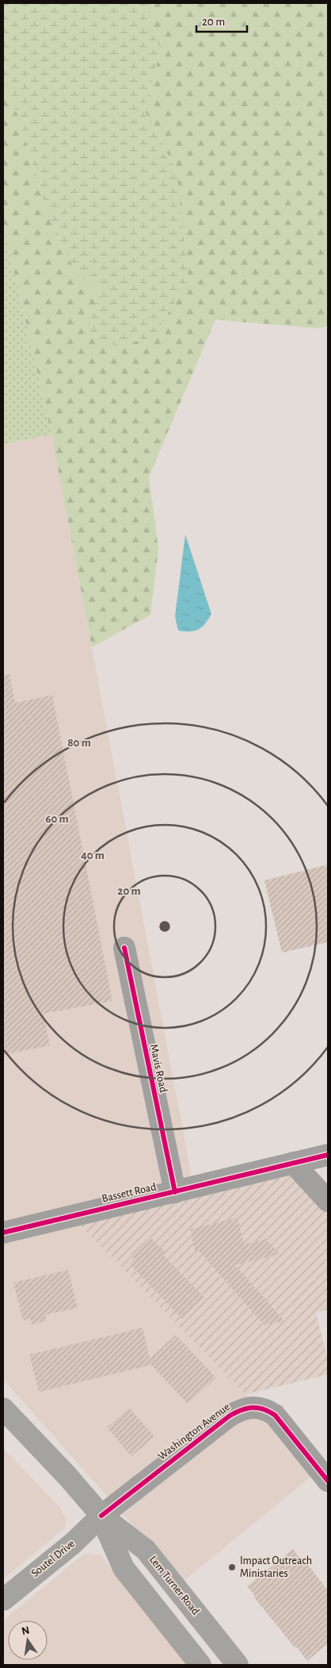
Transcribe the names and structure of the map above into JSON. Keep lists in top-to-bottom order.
{
  "streets": {
    "main road": ["Soutel Drive", "Lem Turner Road"],
    "street": ["Mavis Road", "Bassett Road", "Washington Avenue"]
  },
  "crossings": [
    ["Mavis Road", "Bassett Road"],
    ["Washington Avenue", "Soutel Drive"],
    ["Washington Avenue", "Lem Turner Road"],
    ["Soutel Drive", "Lem Turner Road"]
  ],
  "places": ["Impact Outreach Ministaries"],
  "scale_bar": "20 m",
  "north": "top",
  "rings": [
    "80 m",
    "60 m",
    "40 m",
    "20 m"
  ]
}
